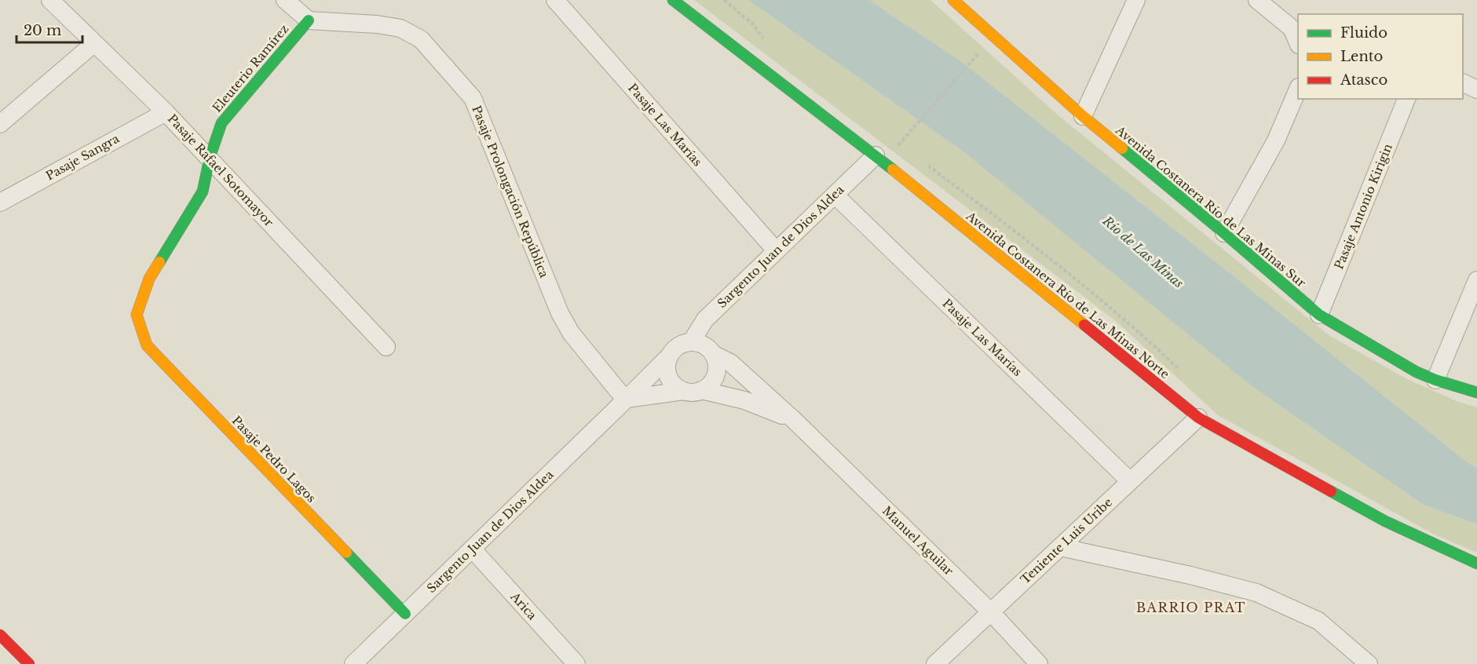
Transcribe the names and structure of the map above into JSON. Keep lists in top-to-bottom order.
{
  "streets": {
    "street": [
      "Eleuterio Ramírez",
      "Pasaje Las Marías",
      "Pasaje Sangra",
      "Pasaje Rafael Sotomayor",
      "Pasaje Prolongación República",
      "Avenida Costanera Río de Las Minas Sur",
      "Pasaje Antonio Kirigin",
      "Sargento Juan de Dios Aldea",
      "Avenida Costanera Río de Las Minas Norte",
      "Pasaje Pedro Lagos",
      "Manuel Aguilar",
      "Teniente Luis Uribe",
      "Arica"
    ]
  },
  "crossings": [
    ["Eleuterio Ramírez", "Pasaje Rafael Sotomayor"],
    ["Eleuterio Ramírez", "Pasaje Prolongación República"],
    ["Eleuterio Ramírez", "Pasaje Pedro Lagos"],
    ["Pasaje Las Marías", "Sargento Juan de Dios Aldea"],
    ["Pasaje Las Marías", "Teniente Luis Uribe"],
    ["Pasaje Sangra", "Pasaje Rafael Sotomayor"],
    ["Pasaje Prolongación República", "Sargento Juan de Dios Aldea"],
    ["Avenida Costanera Río de Las Minas Sur", "Pasaje Antonio Kirigin"],
    ["Sargento Juan de Dios Aldea", "Avenida Costanera Río de Las Minas Norte"],
    ["Sargento Juan de Dios Aldea", "Pasaje Pedro Lagos"],
    ["Sargento Juan de Dios Aldea", "Manuel Aguilar"],
    ["Sargento Juan de Dios Aldea", "Arica"],
    ["Avenida Costanera Río de Las Minas Norte", "Teniente Luis Uribe"],
    ["Manuel Aguilar", "Teniente Luis Uribe"]
  ],
  "districts": ["BARRIO PRAT"],
  "water": ["Río de Las Minas"],
  "legend": ["Fluido", "Lento", "Atasco"],
  "scale_bar": "20 m"
}
